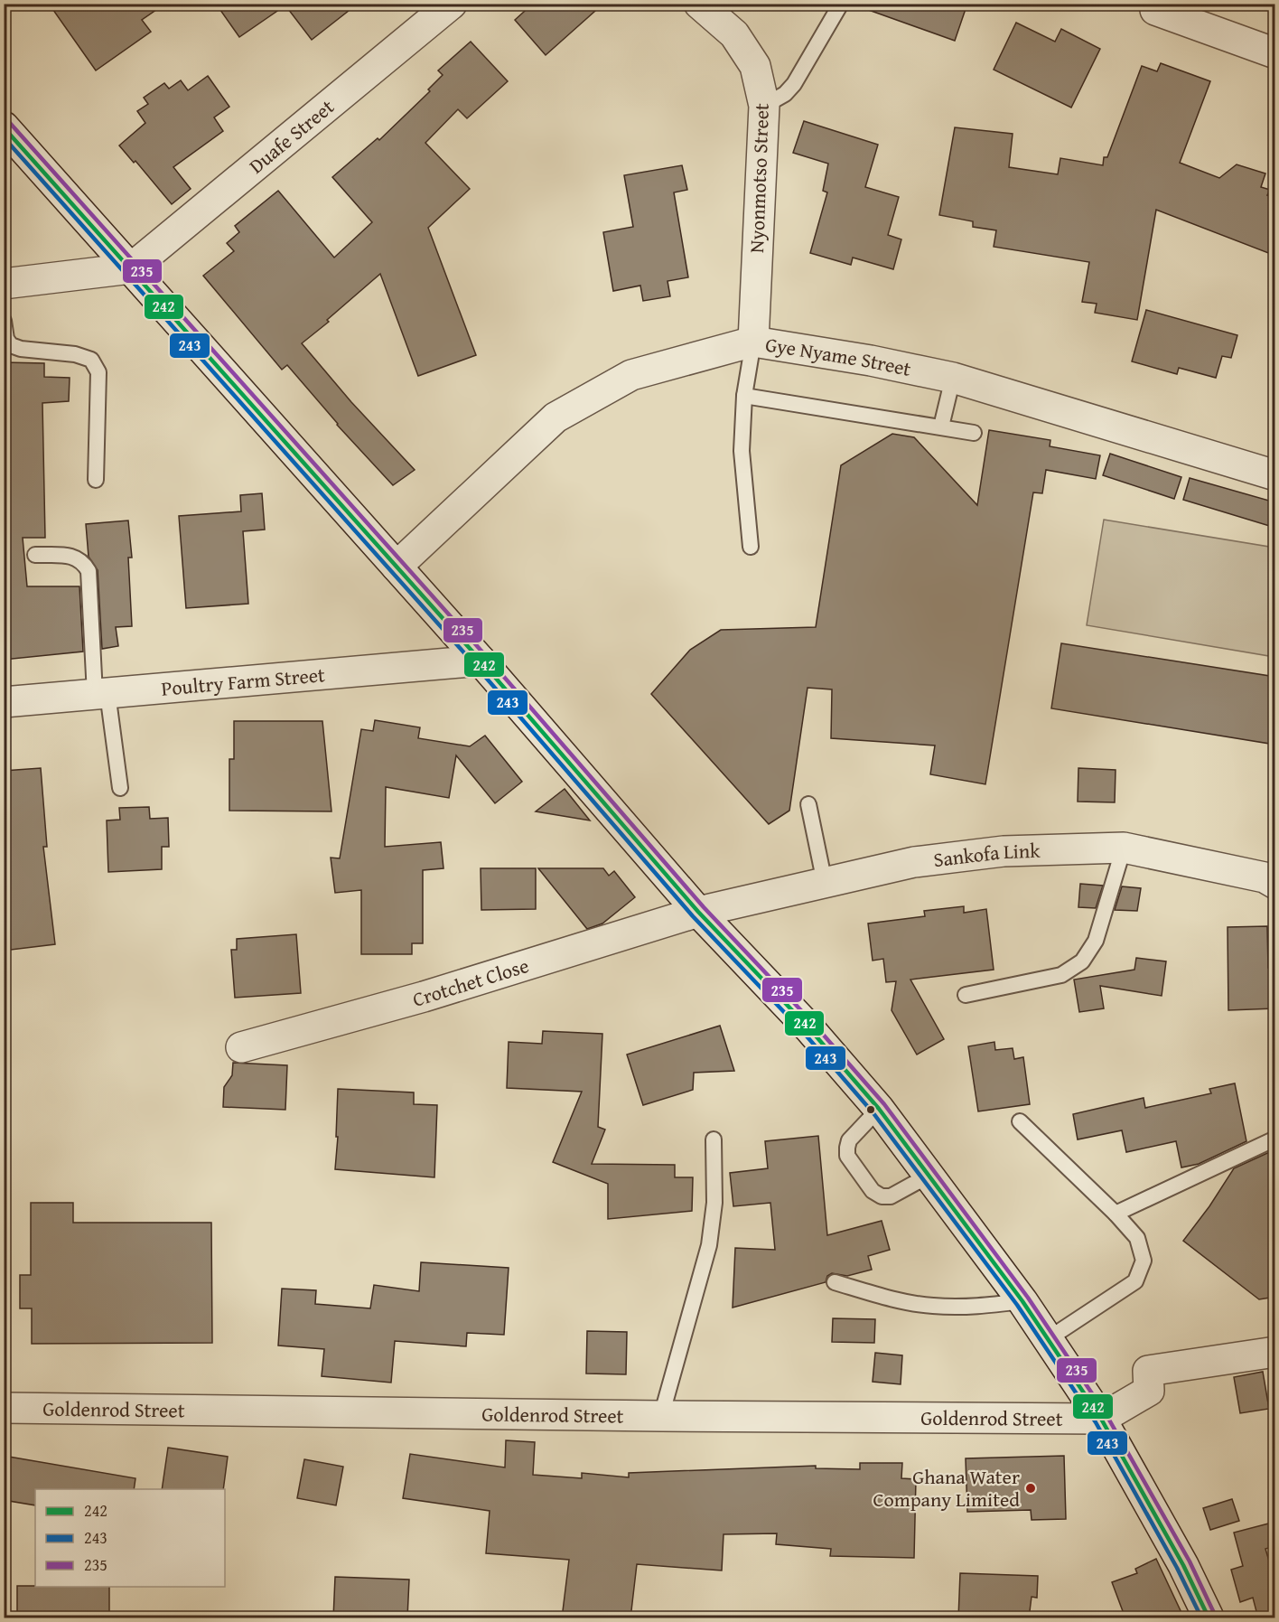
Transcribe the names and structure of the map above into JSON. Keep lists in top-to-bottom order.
{
  "streets": {
    "street": [
      "Duafe Street",
      "Nyonmotso Street",
      "Gye Nyame Street",
      "Poultry Farm Street",
      "Sankofa Link",
      "Crotchet Close",
      "Goldenrod Street"
    ]
  },
  "crossings": [
    ["Nyonmotso Street", "Gye Nyame Street"],
    ["Sankofa Link", "Crotchet Close"]
  ],
  "places": ["Ghana Water Company Limited"],
  "lines": ["transit line 235", "transit line 242", "transit line 243"],
  "legend": ["242", "243", "235"]
}
